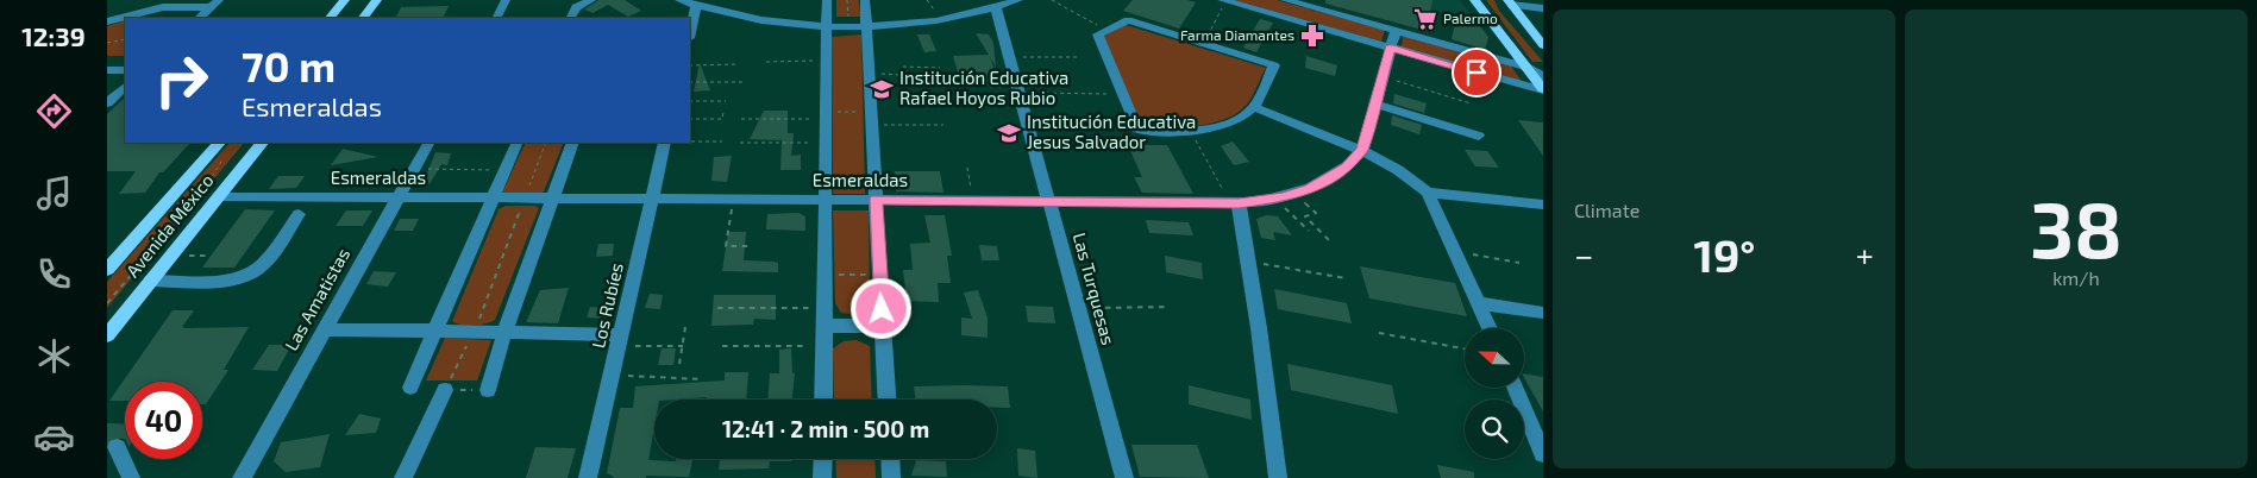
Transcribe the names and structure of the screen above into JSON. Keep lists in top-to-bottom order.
{
  "streets": {
    "main road": ["Avenida México"],
    "street": [
      "Esmeraldas",
      "Las Turquesas",
      "Las Amatistas",
      "Los Rubíes"
    ]
  },
  "crossings": [
    ["Esmeraldas", "Avenida México"],
    ["Esmeraldas", "Las Turquesas"],
    ["Esmeraldas", "Las Amatistas"],
    ["Esmeraldas", "Los Rubíes"]
  ],
  "places": {
    "supermarket": ["Palermo"],
    "pharmacy": ["Farma Diamantes"],
    "school or university": ["Institución Educativa Rafael Hoyos Rubio", "Institución Educativa Jesus Salvador"]
  },
  "north": "left",
  "page": {
    "tabs": "12:39",
    "tile": [
      "Climate",
      ["38", "km/h"]
    ],
    "turn": ["70 m", "Esmeraldas"],
    "heat": ["−", "19°", "+"],
    "limit": "40",
    "trip": "12:41 · 2 min · 500 m"
  }
}
